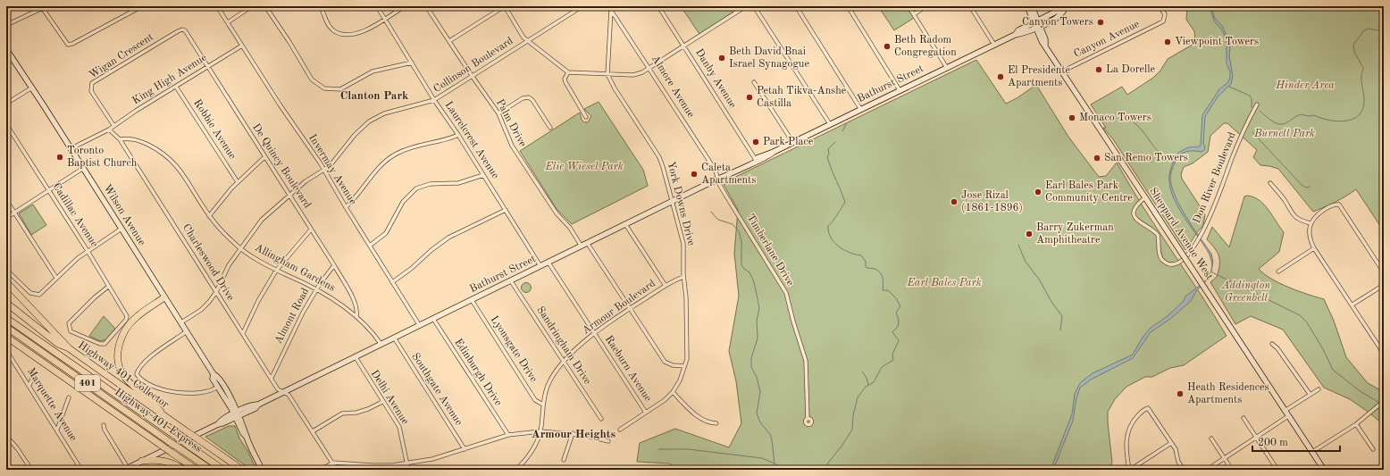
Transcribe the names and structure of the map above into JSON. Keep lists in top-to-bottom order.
{
  "streets": {
    "highway": ["Highway 401 Collector", "401", "Highway 401 Express"],
    "main road": ["Bathurst Street", "Wilson Avenue", "Sheppard Avenue West"],
    "street": [
      "Canyon Avenue",
      "Wigan Crescent",
      "Collinson Boulevard",
      "Danby Avenue",
      "King High Avenue",
      "Almore Avenue",
      "Palm Drive",
      "Robbie Avenue",
      "Laurelcrest Avenue",
      "De Quincy Boulevard",
      "Invermay Avenue",
      "Don River Boulevard",
      "York Downs Drive",
      "Cadillac Avenue",
      "Timberlane Drive",
      "Charleswood Drive",
      "Allingham Gardens",
      "Armour Boulevard",
      "Almont Road",
      "Sandringham Drive",
      "Lyonsgate Drive",
      "Raeburn Avenue",
      "Edinburgh Drive",
      "Southgate Avenue",
      "Delhi Avenue",
      "Marquette Avenue"
    ]
  },
  "crossings": [
    ["Canyon Avenue", "Sheppard Avenue West"],
    ["Wigan Crescent", "King High Avenue"],
    ["Wigan Crescent", "De Quincy Boulevard"],
    ["Collinson Boulevard", "Palm Drive"],
    ["Collinson Boulevard", "Laurelcrest Avenue"],
    ["Collinson Boulevard", "De Quincy Boulevard"],
    ["Collinson Boulevard", "Invermay Avenue"],
    ["Collinson Boulevard", "Wilson Avenue"],
    ["Collinson Boulevard", "Charleswood Drive"],
    ["Collinson Boulevard", "Allingham Gardens"],
    ["Danby Avenue", "Bathurst Street"],
    ["King High Avenue", "Robbie Avenue"],
    ["King High Avenue", "De Quincy Boulevard"],
    ["King High Avenue", "Invermay Avenue"],
    ["Bathurst Street", "Almore Avenue"],
    ["Bathurst Street", "Palm Drive"],
    ["Bathurst Street", "Laurelcrest Avenue"],
    ["Bathurst Street", "Invermay Avenue"],
    ["Bathurst Street", "York Downs Drive"],
    ["Bathurst Street", "Wilson Avenue"],
    ["Bathurst Street", "Sheppard Avenue West"],
    ["Bathurst Street", "Timberlane Drive"],
    ["Bathurst Street", "Charleswood Drive"],
    ["Bathurst Street", "Allingham Gardens"],
    ["Bathurst Street", "Sandringham Drive"],
    ["Bathurst Street", "Lyonsgate Drive"],
    ["Bathurst Street", "Raeburn Avenue"],
    ["Bathurst Street", "Edinburgh Drive"],
    ["Bathurst Street", "Southgate Avenue"],
    ["Bathurst Street", "Delhi Avenue"],
    ["Almore Avenue", "York Downs Drive"],
    ["Almore Avenue", "Timberlane Drive"],
    ["De Quincy Boulevard", "Allingham Gardens"],
    ["De Quincy Boulevard", "Almont Road"],
    ["Don River Boulevard", "Sheppard Avenue West"],
    ["York Downs Drive", "Armour Boulevard"],
    ["York Downs Drive", "Raeburn Avenue"],
    ["Charleswood Drive", "Allingham Gardens"],
    ["Charleswood Drive", "Almont Road"],
    ["Allingham Gardens", "Almont Road"],
    ["Armour Boulevard", "Sandringham Drive"],
    ["Armour Boulevard", "Lyonsgate Drive"],
    ["Armour Boulevard", "Raeburn Avenue"]
  ],
  "districts": ["Clanton Park", "Armour Heights"],
  "parks": [
    "Hinder Area",
    "Burnett Park",
    "Elie Wiesel Park",
    "Earl Bales Park",
    "Addington Greenbelt"
  ],
  "places": [
    "Canyon Towers",
    "Viewpoint Towers",
    "Beth Radom Congregation",
    "Beth David Bnai Israel Synagogue",
    "La Dorelle",
    "El Presidente Apartments",
    "Petah Tikva-Anshe Castilla",
    "Monaco Towers",
    "Park Place",
    "Toronto Baptist Church",
    "San Remo Towers",
    "Caleta Apartments",
    "Earl Bales Park Community Centre",
    "Jose Rizal (1861-1896)",
    "Barry Zukerman Amphitheatre",
    "Heath Residences Apartments"
  ],
  "scale_bar": "200 m"
}
